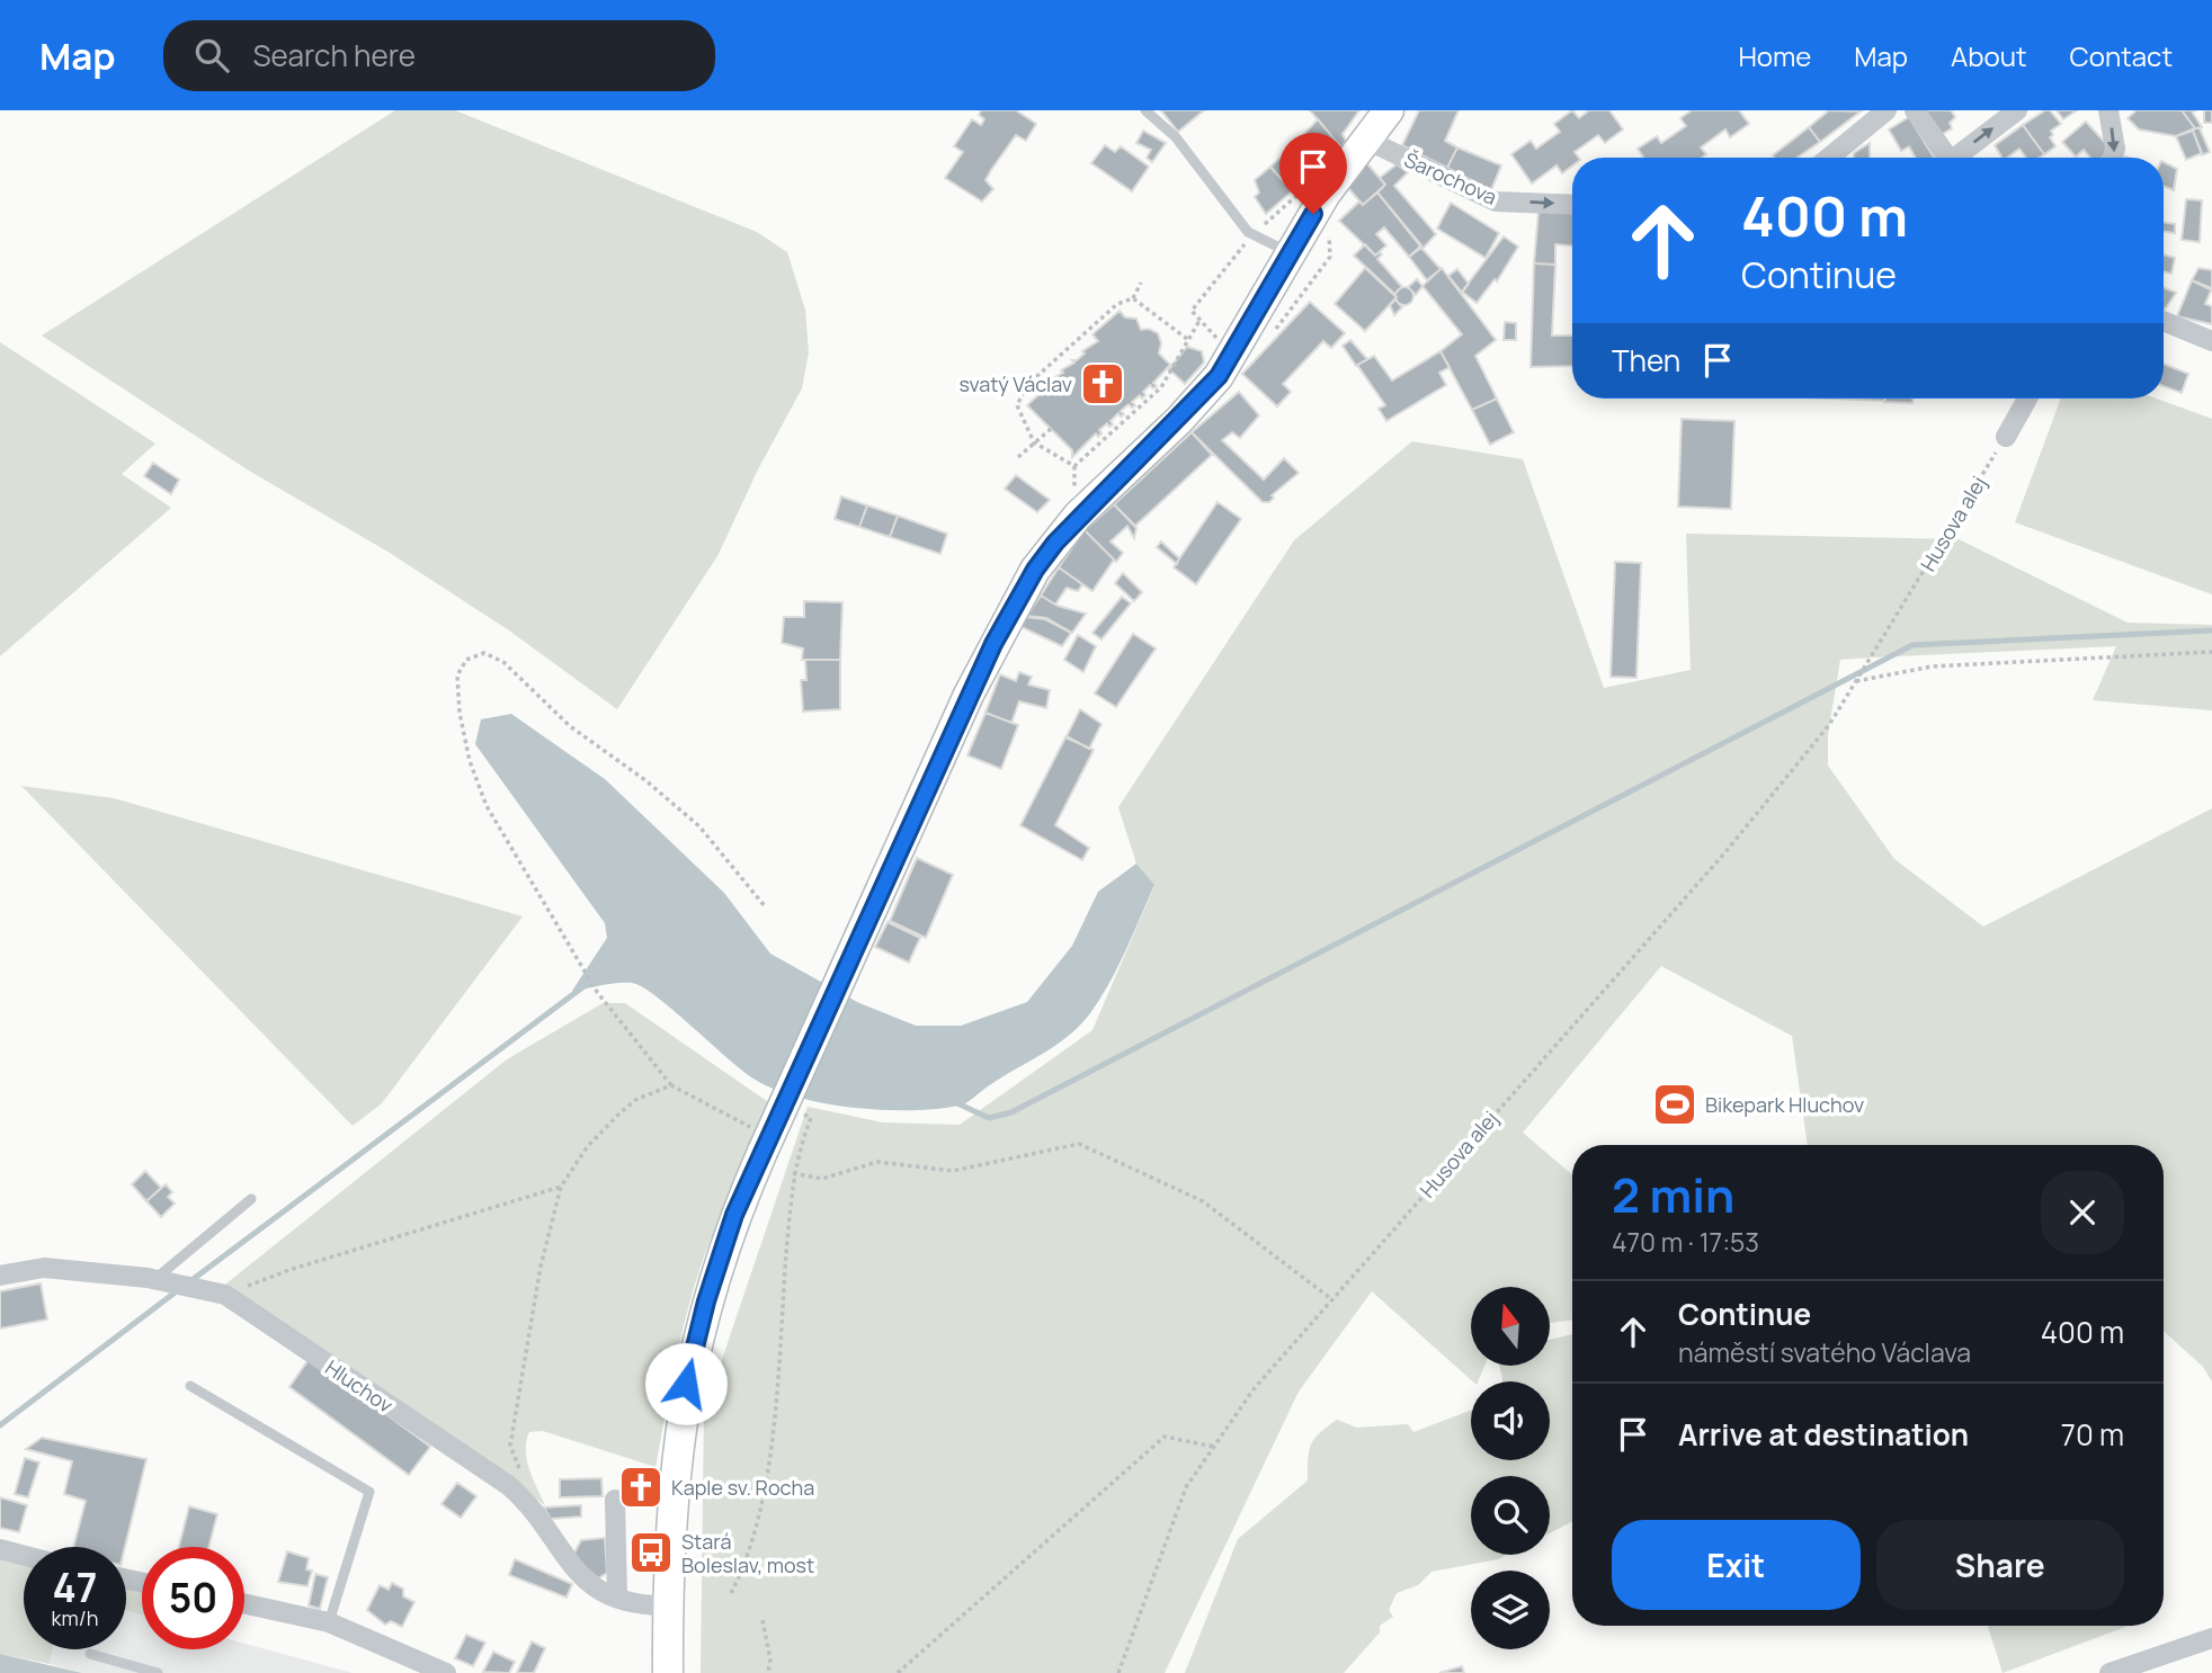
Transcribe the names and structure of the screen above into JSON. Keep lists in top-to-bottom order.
{
  "streets": {
    "street": ["Šarochova", "Hluchov"],
    "path": ["Husova alej"]
  },
  "one_way": ["Šarochova"],
  "places": {
    "church": ["svatý Václav", "Kaple sv. Rocha"],
    "sports": ["Bikepark Hluchov"],
    "bus stop": ["Stará Boleslav, most"]
  },
  "north": "top",
  "page": {
    "header": "Map",
    "search": "Search here",
    "nav": [
      "Home",
      "Map",
      "About",
      "Contact"
    ],
    "turn": ["400 m", "Continue"],
    "then": "Then",
    "heading": ["2 min", "470 m · 17:53"],
    "list": [
      {
        "name": "Continue",
        "note": "náměstí svatého Václava",
        "value": "400 m"
      },
      {
        "name": "Arrive at destination",
        "value": "70 m"
      }
    ],
    "buttons": ["Exit", "Share"],
    "speed": "47 km/h",
    "limit": "50"
  }
}
